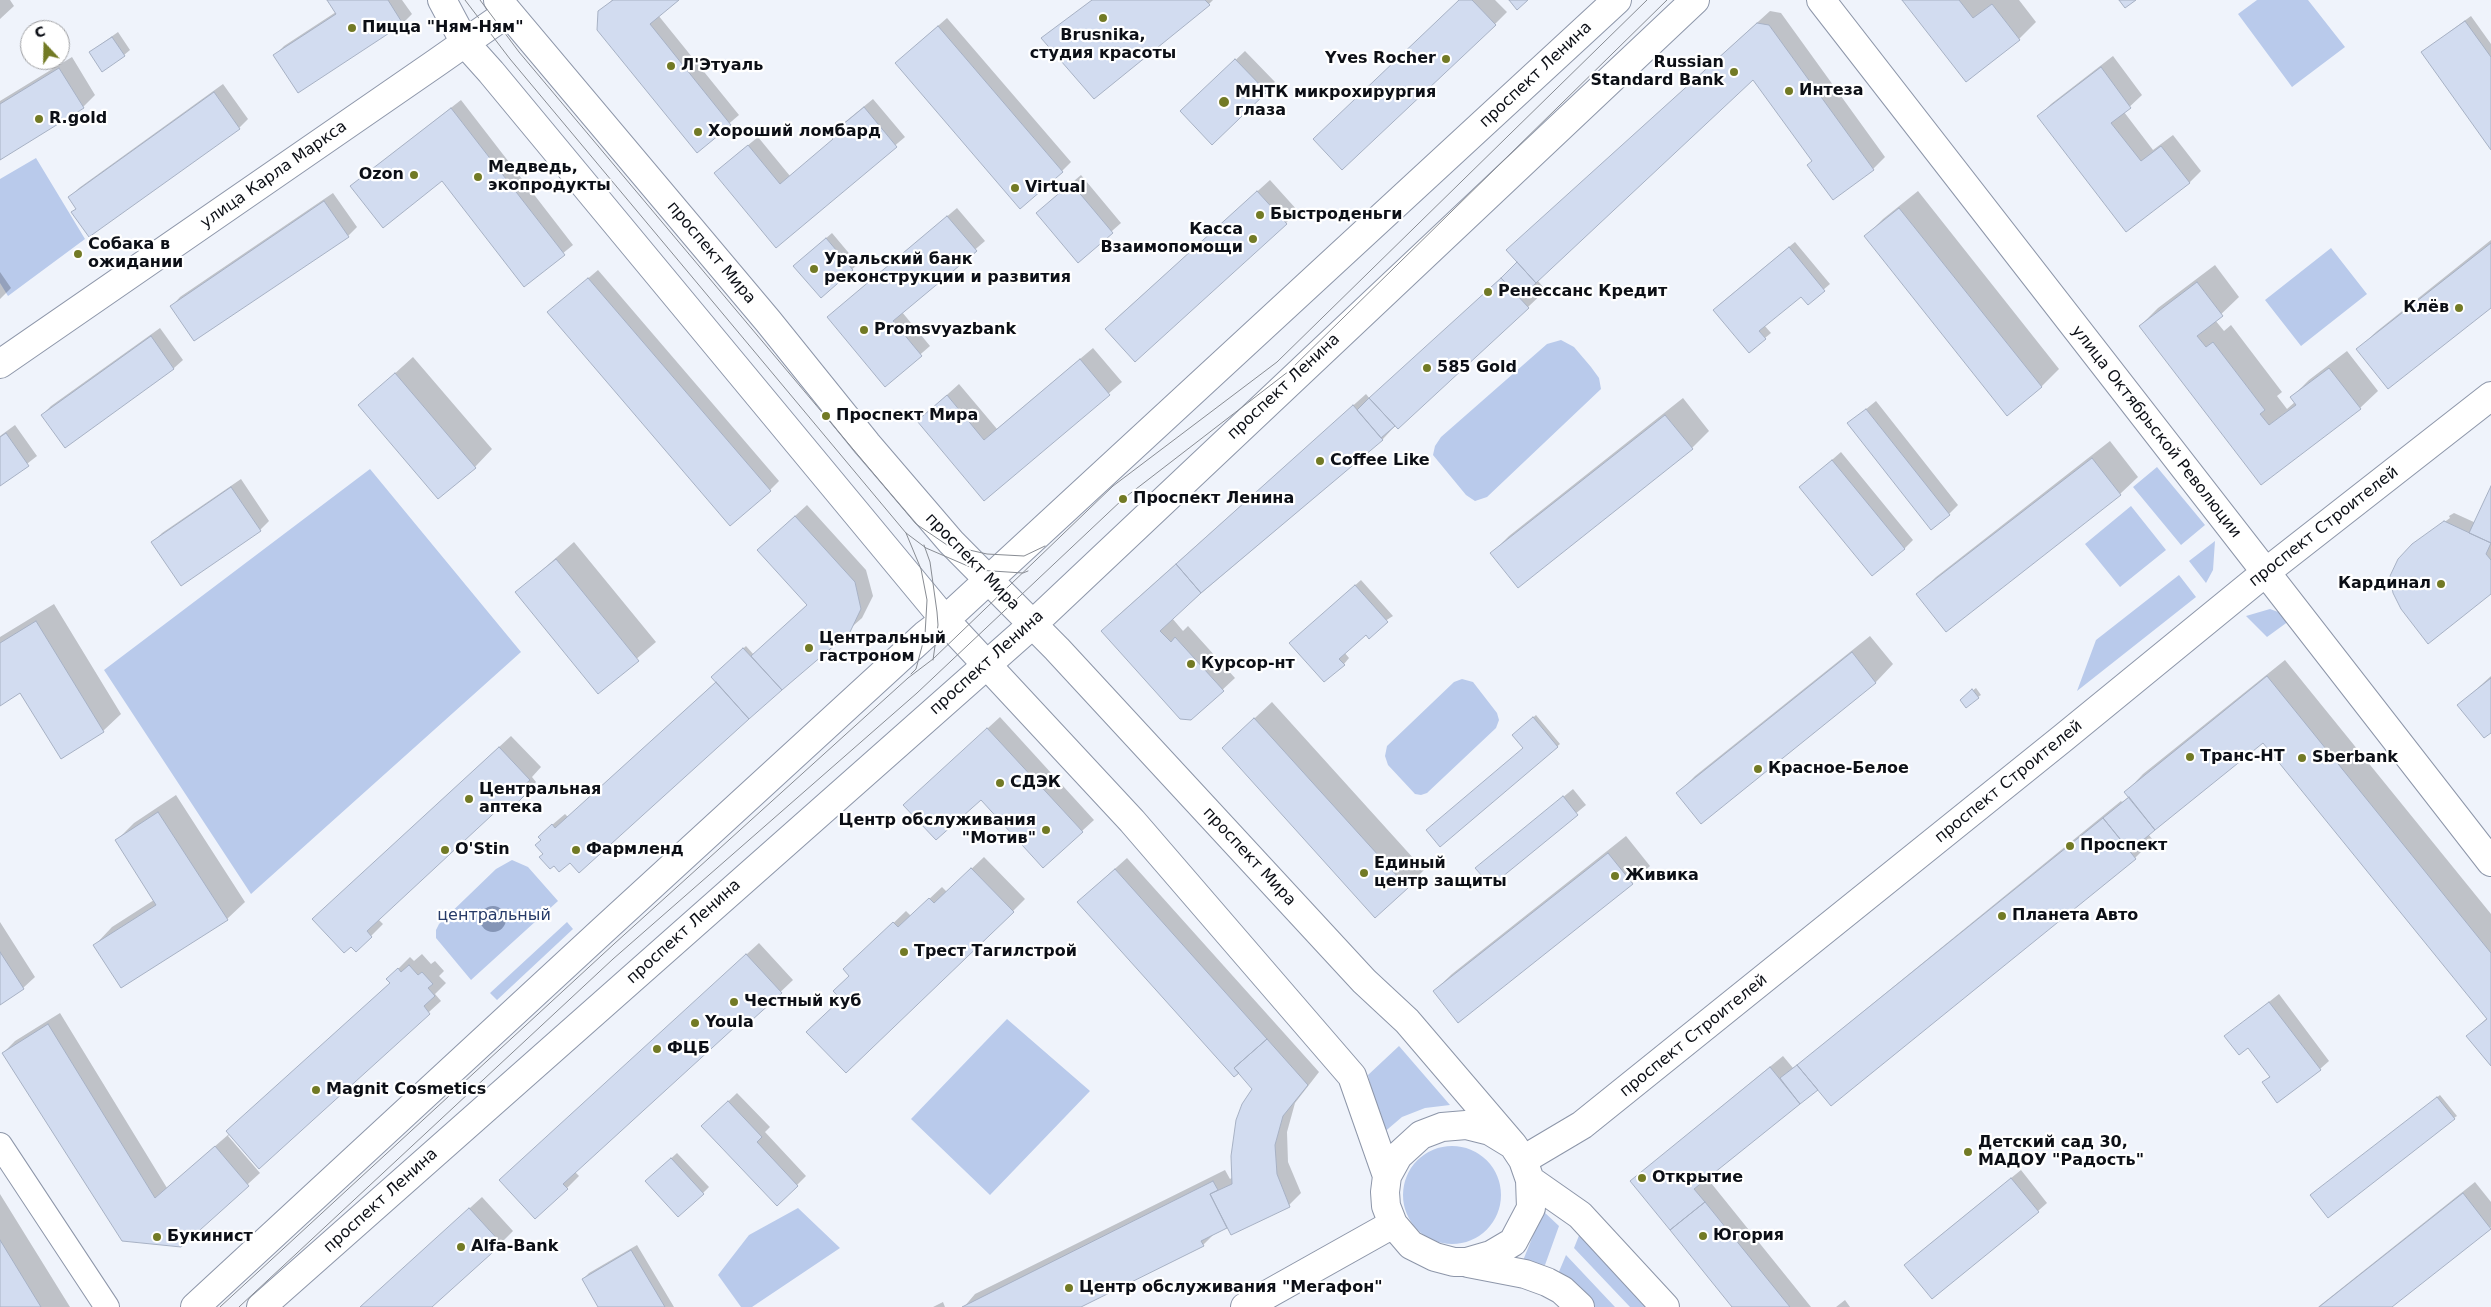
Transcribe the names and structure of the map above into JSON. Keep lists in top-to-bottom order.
{
  "streets": {
    "main road": [
      "проспект Ленина",
      "улица Карла Маркса",
      "проспект Мира",
      "улица Октябрьской Революции",
      "проспект Строителей"
    ]
  },
  "crossings": [
    ["проспект Ленина", "проспект Мира"],
    ["улица Карла Маркса", "проспект Мира"],
    ["проспект Мира", "проспект Строителей"],
    ["улица Октябрьской Революции", "проспект Строителей"]
  ],
  "parks": ["центральный"],
  "places": [
    "Brusnika, студия красоты",
    "Пицца \"Ням-Ням\"",
    "Yves Rocher",
    "Л'Этуаль",
    "Russian Standard Bank",
    "Интеза",
    "МНТК микрохирургия глаза",
    "R.gold",
    "Хороший ломбард",
    "Ozon",
    "Медведь, экопродукты",
    "Virtual",
    "Быстроденьги",
    "Касса Взаимопомощи",
    "Собака в ожидании",
    "Уральский банк реконструкции и развития",
    "Ренессанс Кредит",
    "Клёв",
    "Promsvyazbank",
    "585 Gold",
    "Проспект Мира",
    "Coffee Like",
    "Проспект Ленина",
    "Кардинал",
    "Центральный гастроном",
    "Курсор-нт",
    "Транс-НТ",
    "Sberbank",
    "Красное-Белое",
    "СДЭК",
    "Центральная аптека",
    "Центр обслуживания \"Мотив\"",
    "Проспект",
    "O'Stin",
    "Фармленд",
    "Единый центр защиты",
    "Живика",
    "Планета Авто",
    "Трест Тагилстрой",
    "Честный куб",
    "Youla",
    "ФЦБ",
    "Magnit Cosmetics",
    "Детский сад 30, МАДОУ \"Радость\"",
    "Открытие",
    "Югория",
    "Букинист",
    "Alfa-Bank",
    "Центр обслуживания \"Мегафон\""
  ],
  "north": "top"
}
